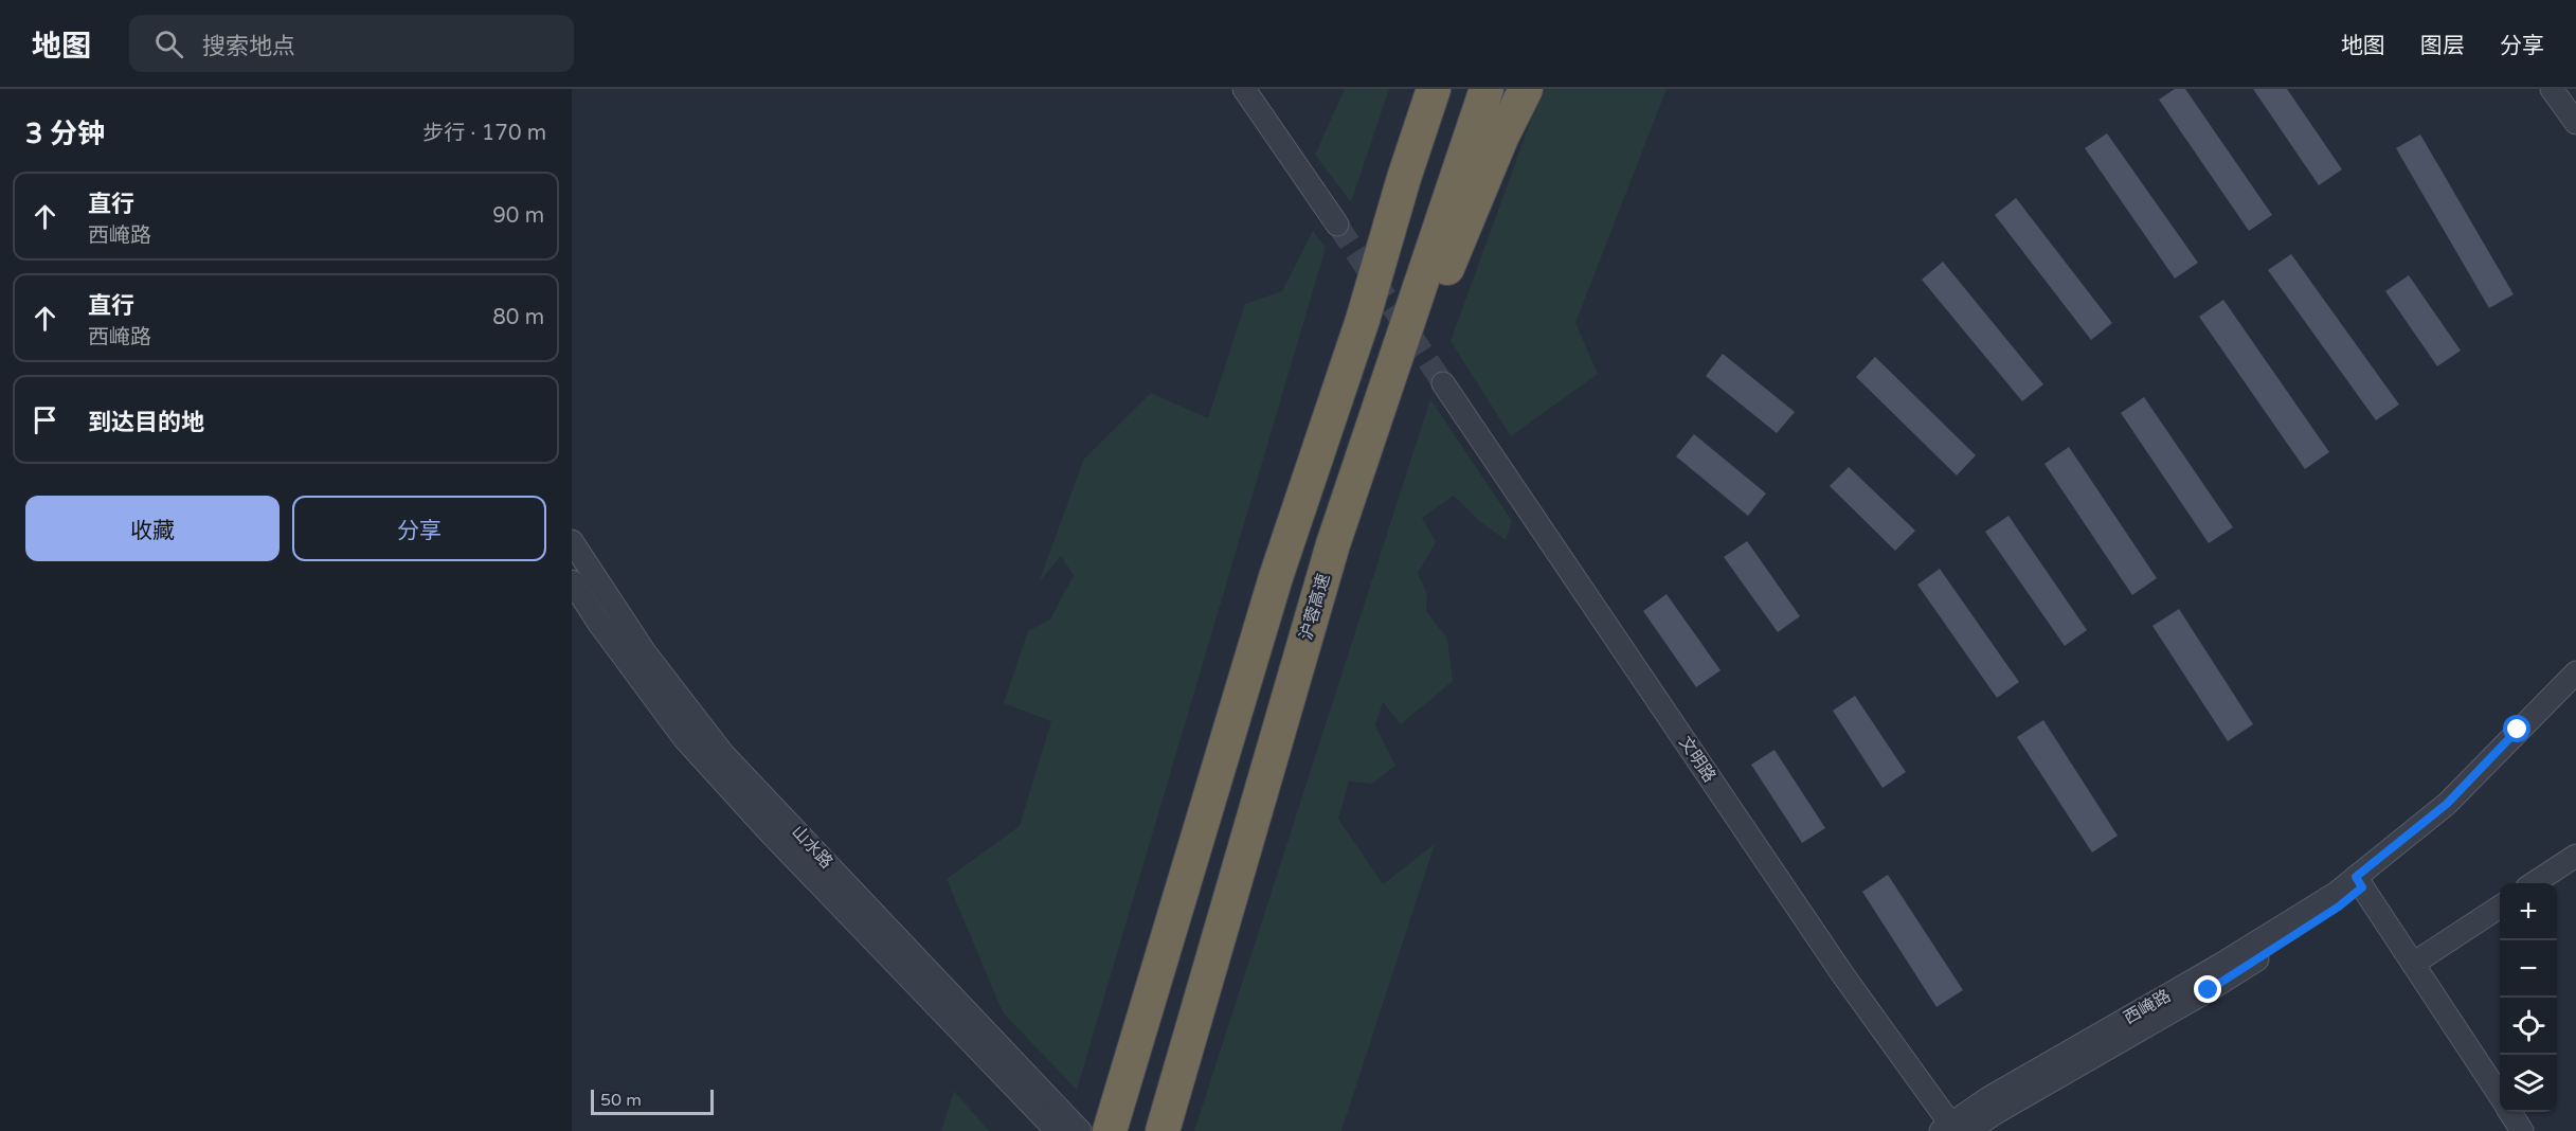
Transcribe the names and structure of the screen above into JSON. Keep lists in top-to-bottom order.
{
  "streets": {
    "highway": ["沪蓉高速"],
    "street": ["文明路", "山水路", "西崦路"]
  },
  "crossings": [
    ["文明路", "西崦路"]
  ],
  "scale_bar": "50 m",
  "page": {
    "header": "地图",
    "search": "搜索地点",
    "nav": ["地图", "图层", "分享"],
    "heading": ["3 分钟", "步行 · 170 m"],
    "list": [
      ["直行", "西崦路", "90 m"],
      ["直行", "西崦路", "80 m"],
      "到达目的地"
    ],
    "buttons": ["收藏", "分享"],
    "map_buttons": ["+", "−"],
    "scale": "50 m"
  }
}
